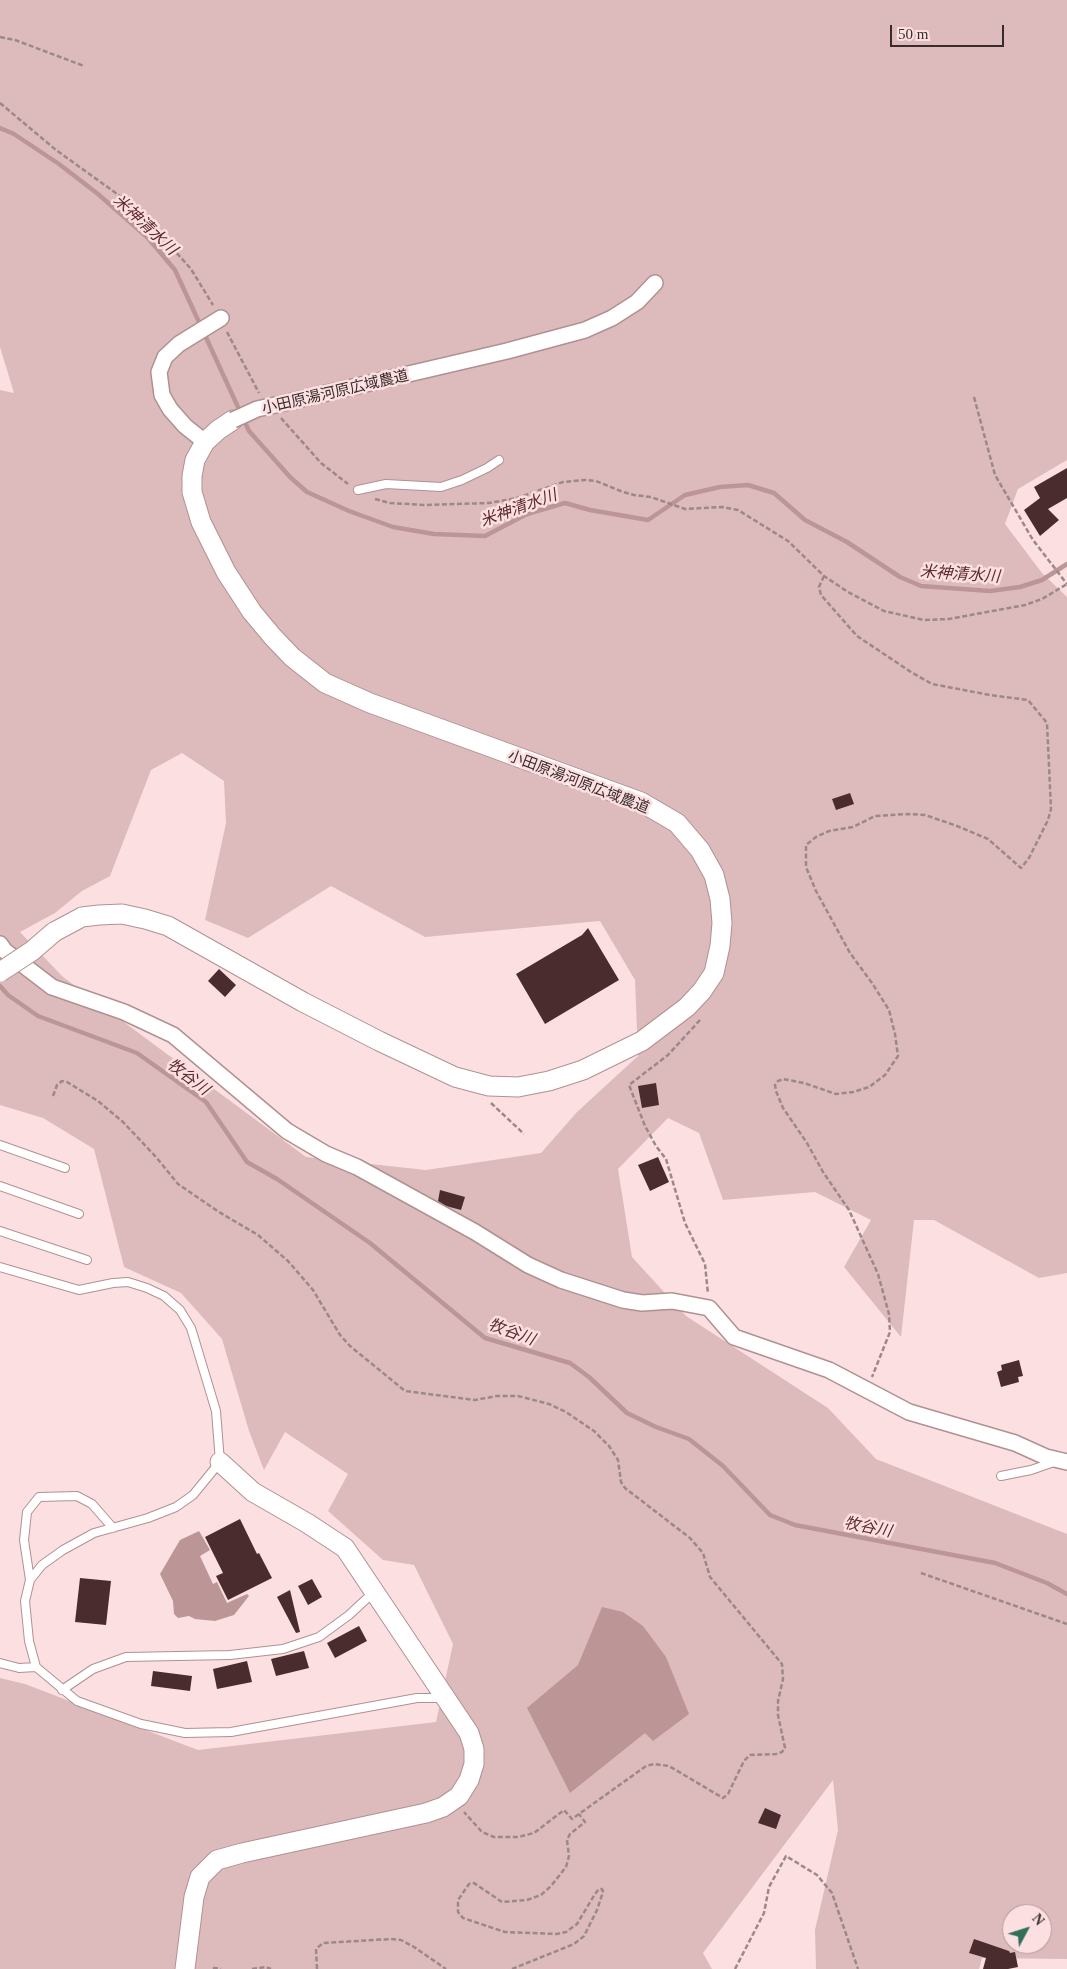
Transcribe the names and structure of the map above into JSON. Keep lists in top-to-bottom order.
{
  "streets": {
    "street": ["小田原湯河原広域農道"]
  },
  "water": ["米神清水川", "牧谷川"],
  "scale_bar": "50 m",
  "north": "top right"
}
